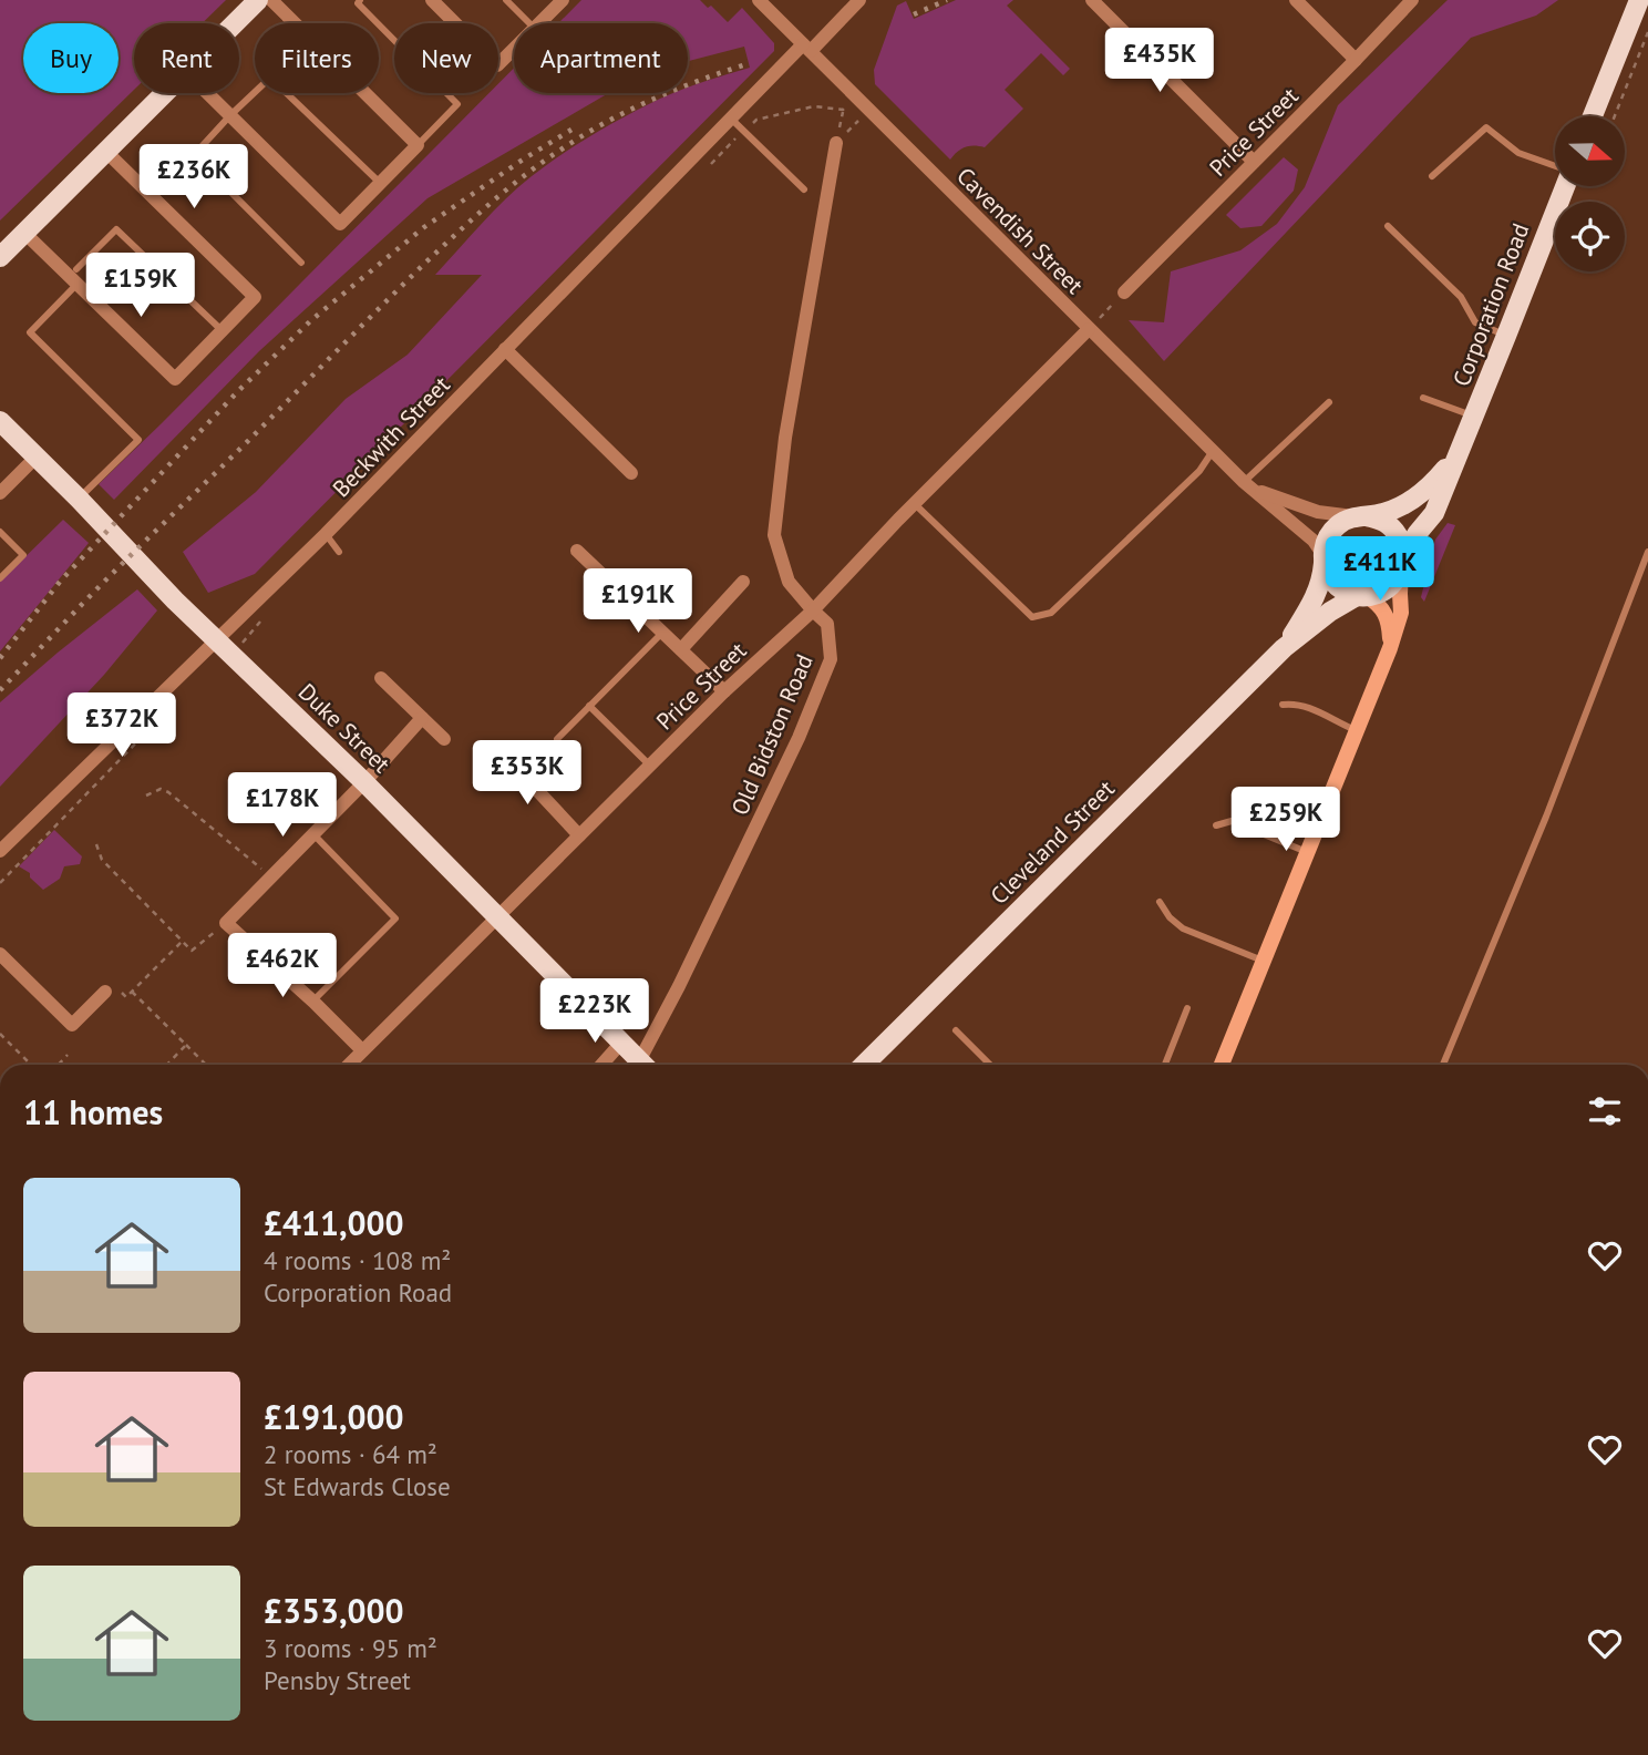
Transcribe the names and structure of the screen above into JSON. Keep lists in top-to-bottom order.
{
  "streets": {
    "main road": ["Corporation Road", "Duke Street", "Cleveland Street"],
    "street": [
      "Price Street",
      "Cavendish Street",
      "Beckwith Street",
      "Old Bidston Road"
    ]
  },
  "crossings": [
    ["Price Street", "Cavendish Street"],
    ["Price Street", "Duke Street"],
    ["Price Street", "Old Bidston Road"],
    ["Cavendish Street", "Corporation Road"],
    ["Cavendish Street", "Beckwith Street"],
    ["Cavendish Street", "Cleveland Street"],
    ["Corporation Road", "Cleveland Street"],
    ["Beckwith Street", "Duke Street"]
  ],
  "north": "right",
  "page": {
    "chip": [
      "Buy",
      "Rent",
      "Filters",
      "New",
      "Apartment"
    ],
    "price": [
      "£435K",
      "£236K",
      "£159K",
      "£411K",
      "£191K",
      "£372K",
      "£353K",
      "£178K",
      "£259K",
      "£462K",
      "£223K"
    ],
    "heading": "11 homes",
    "list": [
      {
        "name": "£411,000",
        "note": "4 rooms · 108 m² · Corporation Road"
      },
      {
        "name": "£191,000",
        "note": "2 rooms · 64 m² · St Edwards Close"
      },
      {
        "name": "£353,000",
        "note": "3 rooms · 95 m² · Pensby Street"
      }
    ]
  }
}
